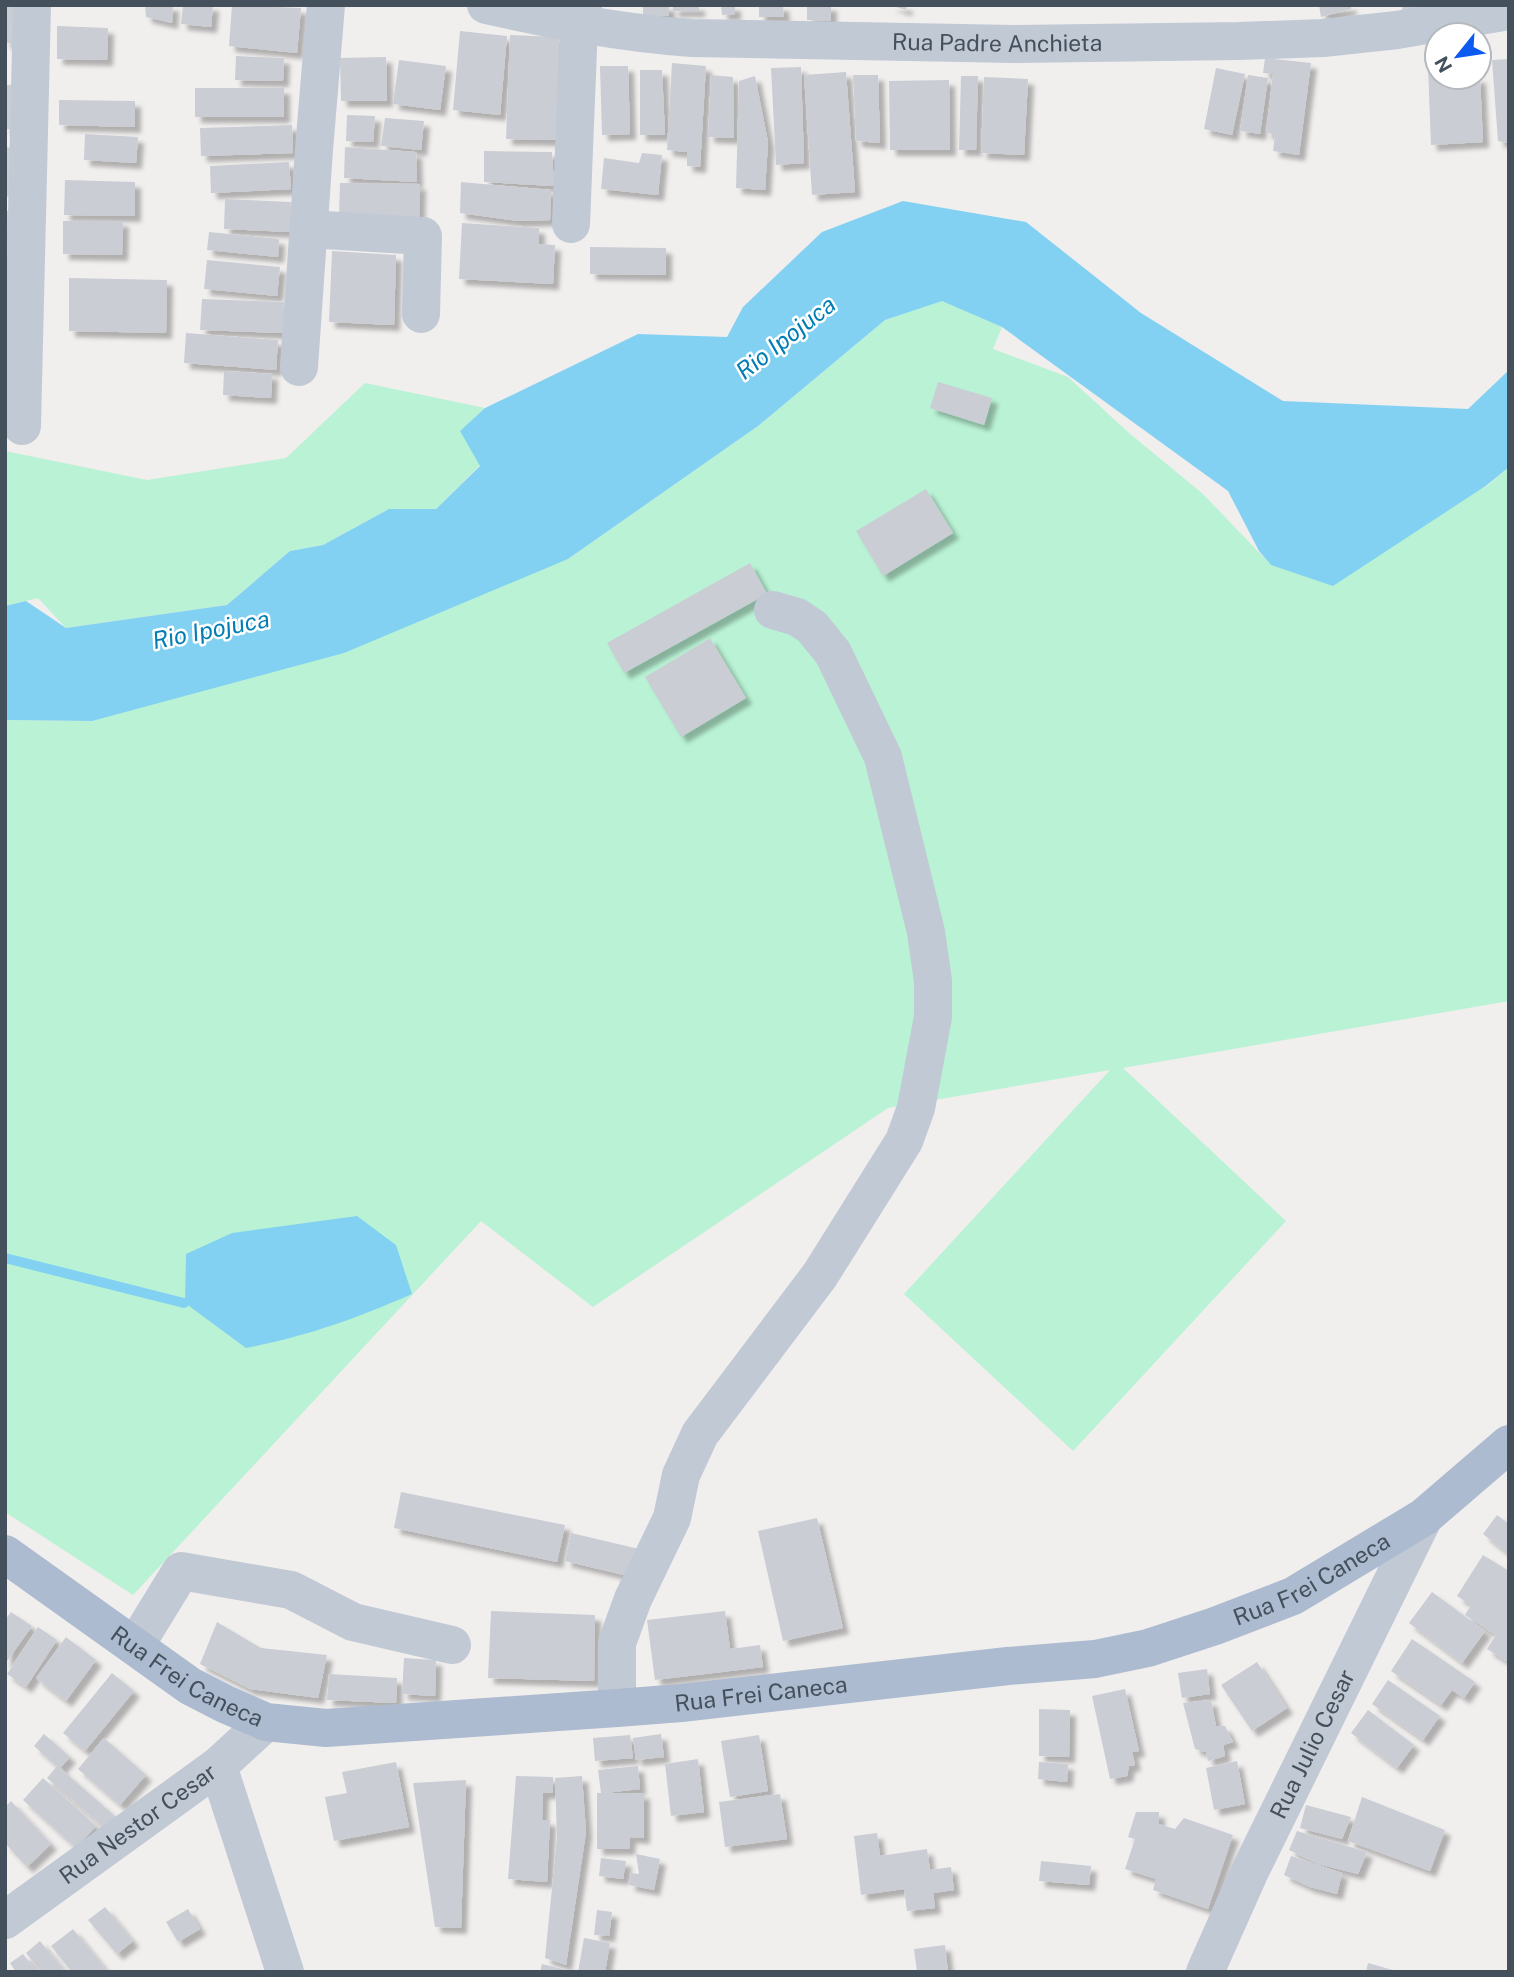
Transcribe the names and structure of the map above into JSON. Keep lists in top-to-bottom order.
{
  "streets": {
    "main road": ["Rua Frei Caneca"],
    "street": ["Rua Padre Anchieta", "Rua Julio Cesar", "Rua Nestor Cesar"]
  },
  "crossings": [
    ["Rua Frei Caneca", "Rua Julio Cesar"],
    ["Rua Frei Caneca", "Rua Nestor Cesar"]
  ],
  "water": ["Rio Ipojuca"],
  "north": "bottom left"
}
